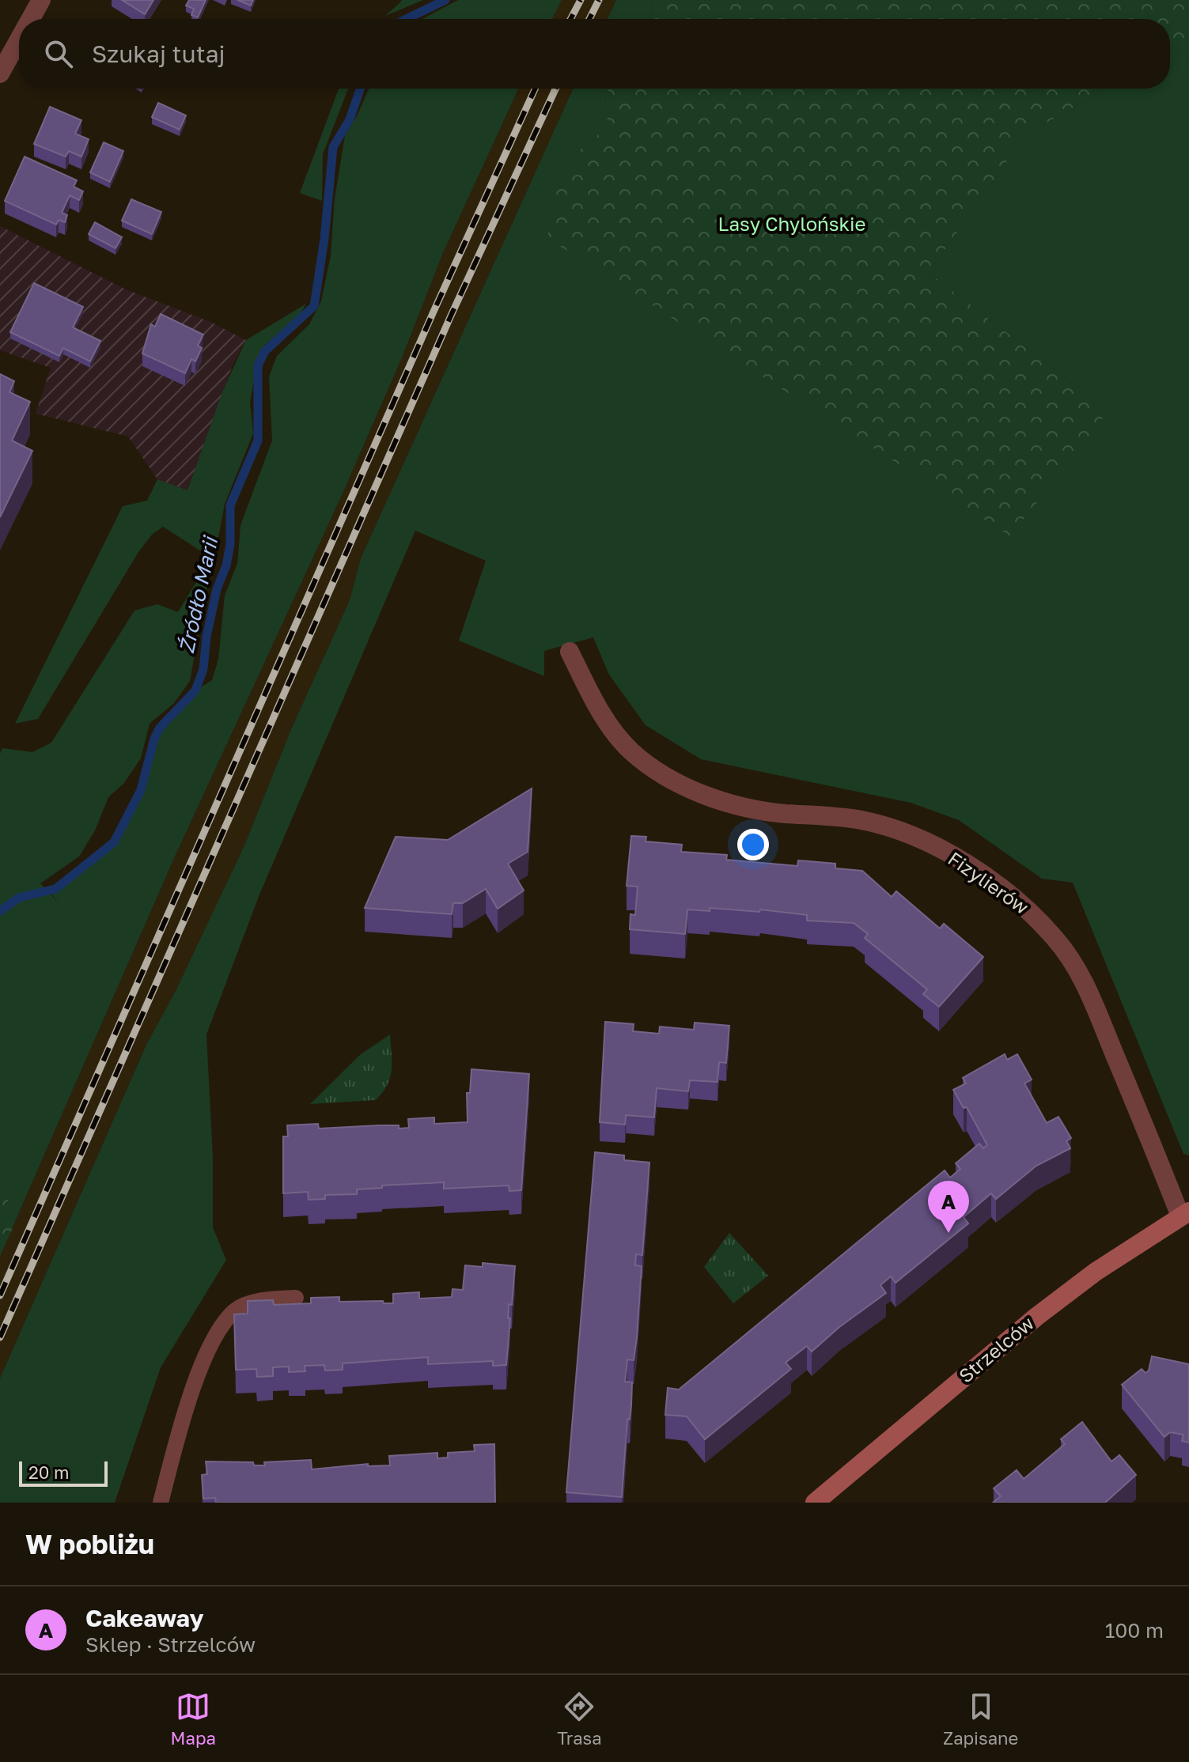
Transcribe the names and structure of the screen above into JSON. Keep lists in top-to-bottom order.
{
  "streets": {
    "street": ["Fizylierów", "Strzelców"]
  },
  "crossings": [
    ["Fizylierów", "Strzelców"]
  ],
  "water": ["Źródło Marii"],
  "parks": ["Lasy Chylońskie"],
  "scale_bar": "20 m",
  "page": {
    "search": "Szukaj tutaj",
    "pins": "A",
    "scale": "20 m",
    "heading": "W pobliżu",
    "list": [
      {
        "mark": "A",
        "name": "Cakeaway",
        "note": "Sklep · Strzelców",
        "value": "100 m"
      }
    ],
    "nav": ["Mapa", "Trasa", "Zapisane"]
  }
}
